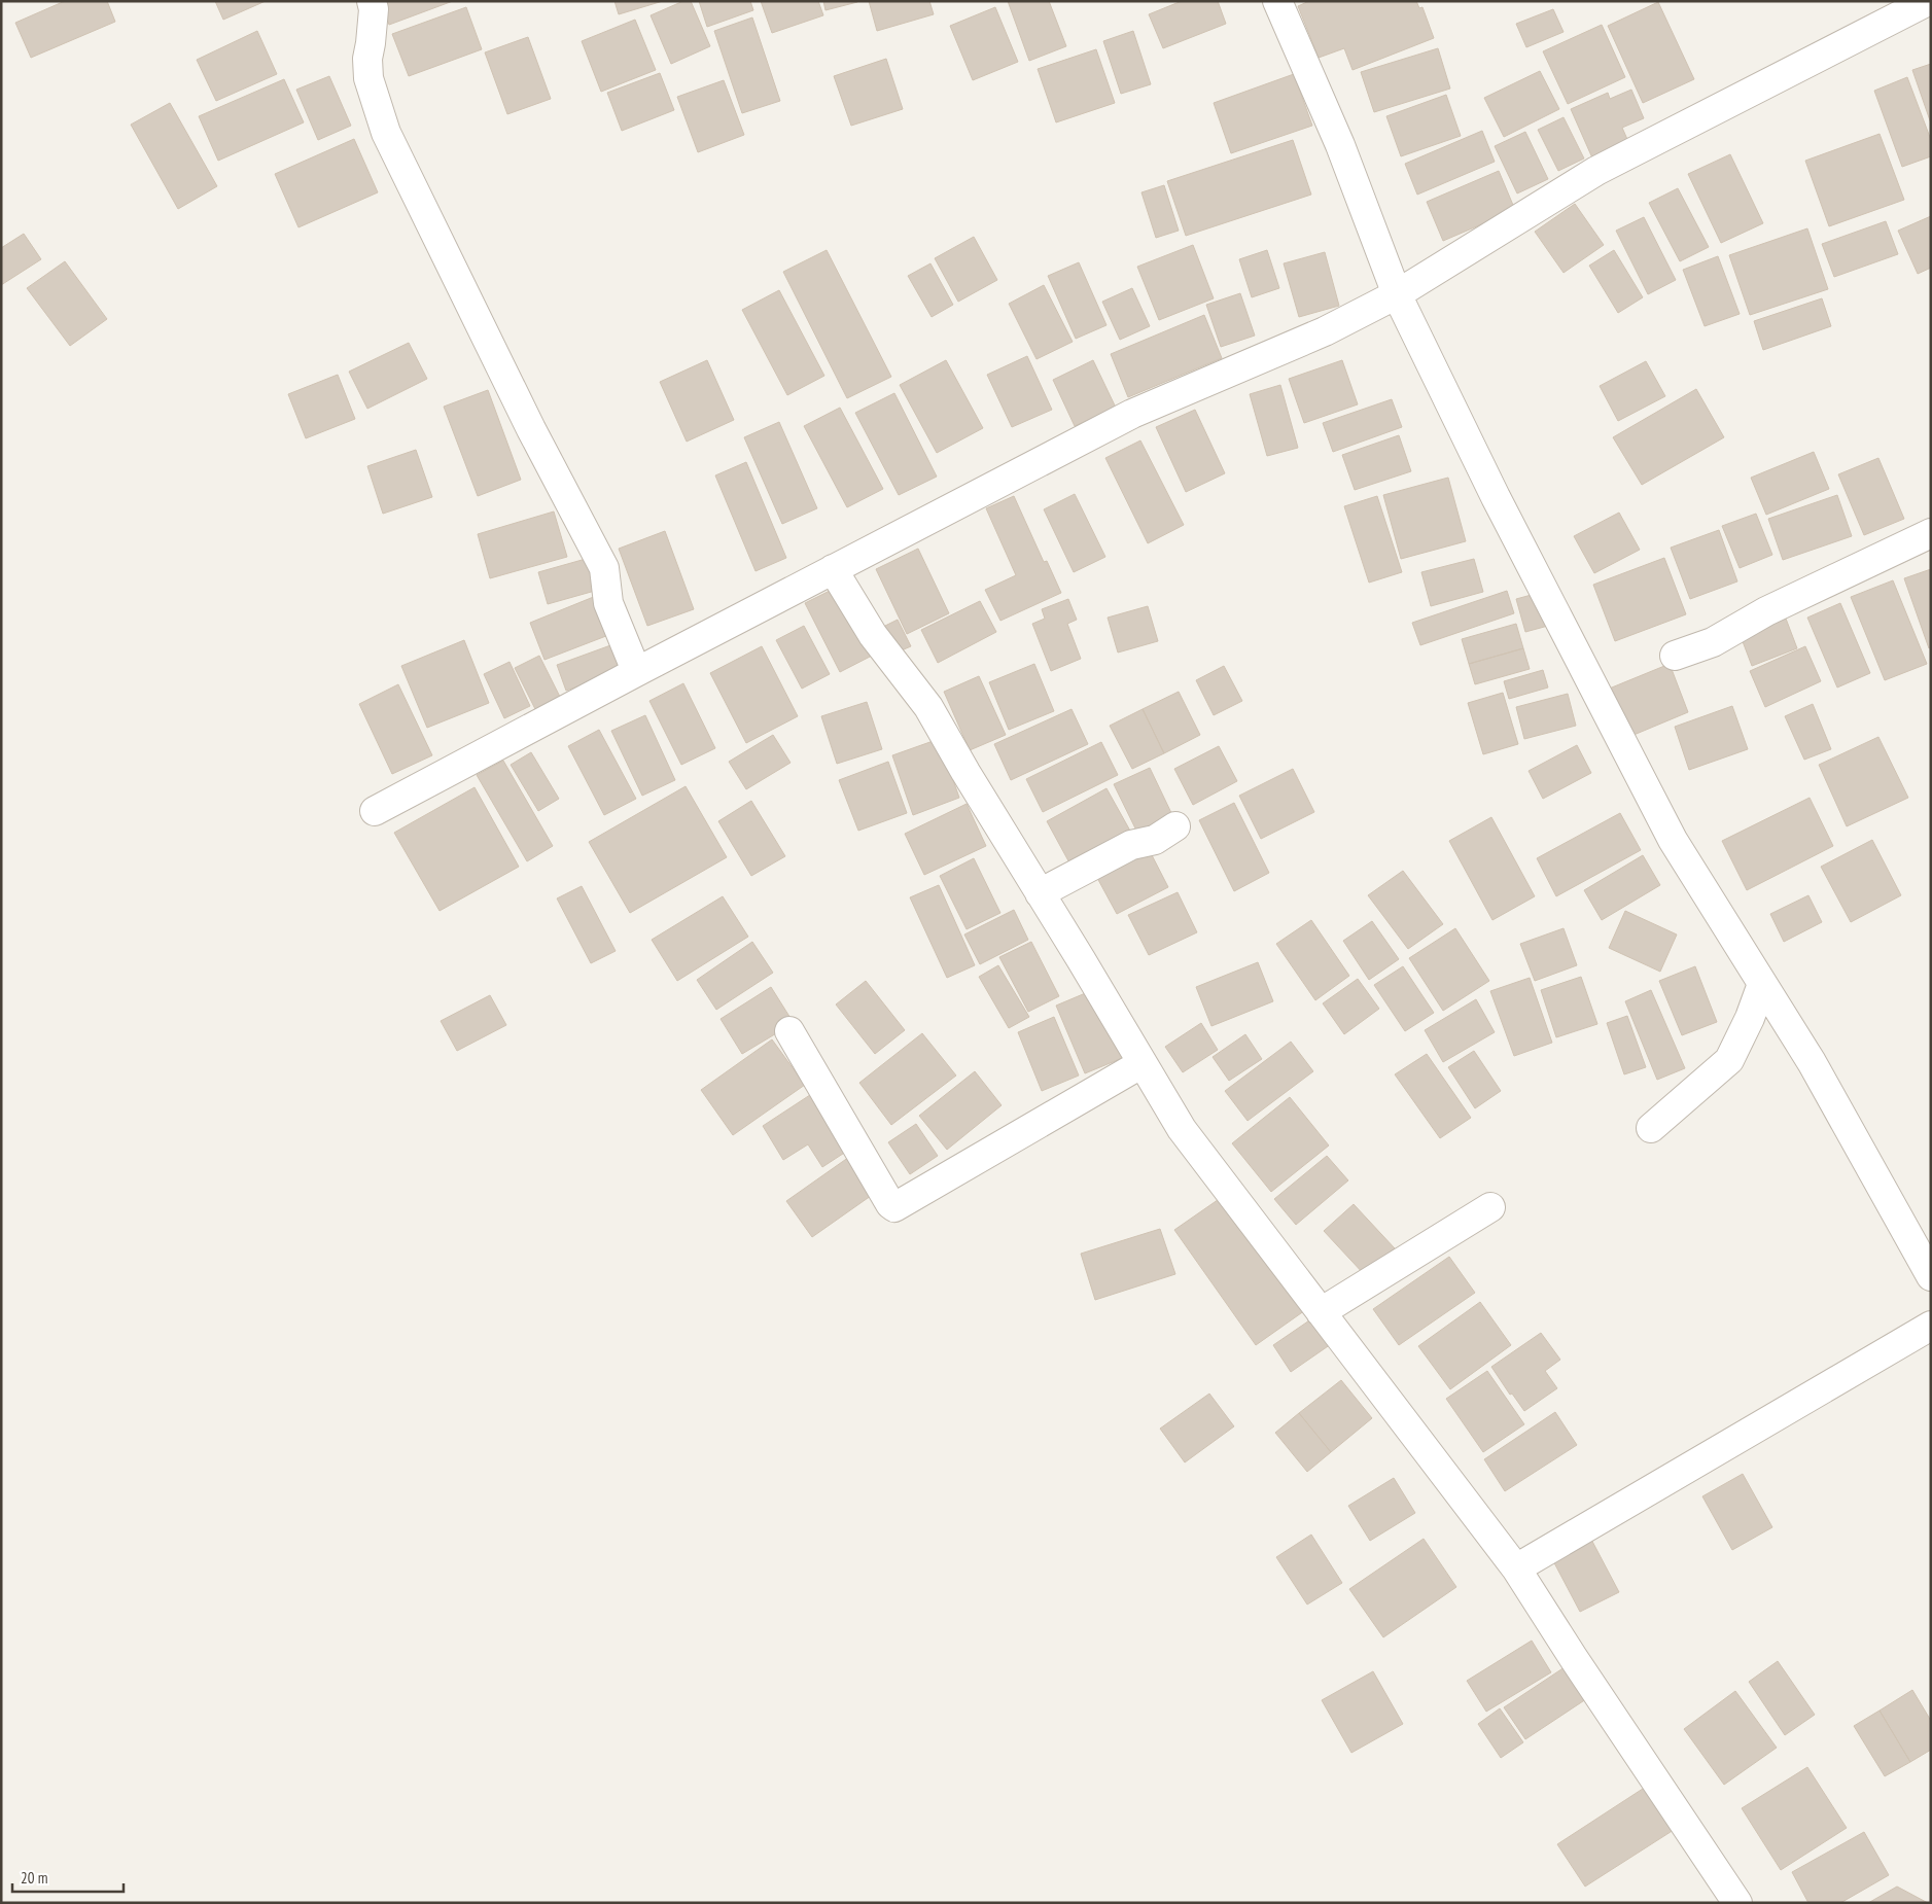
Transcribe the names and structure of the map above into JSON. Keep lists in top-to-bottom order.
{
  "scale_bar": "20 m"
}
